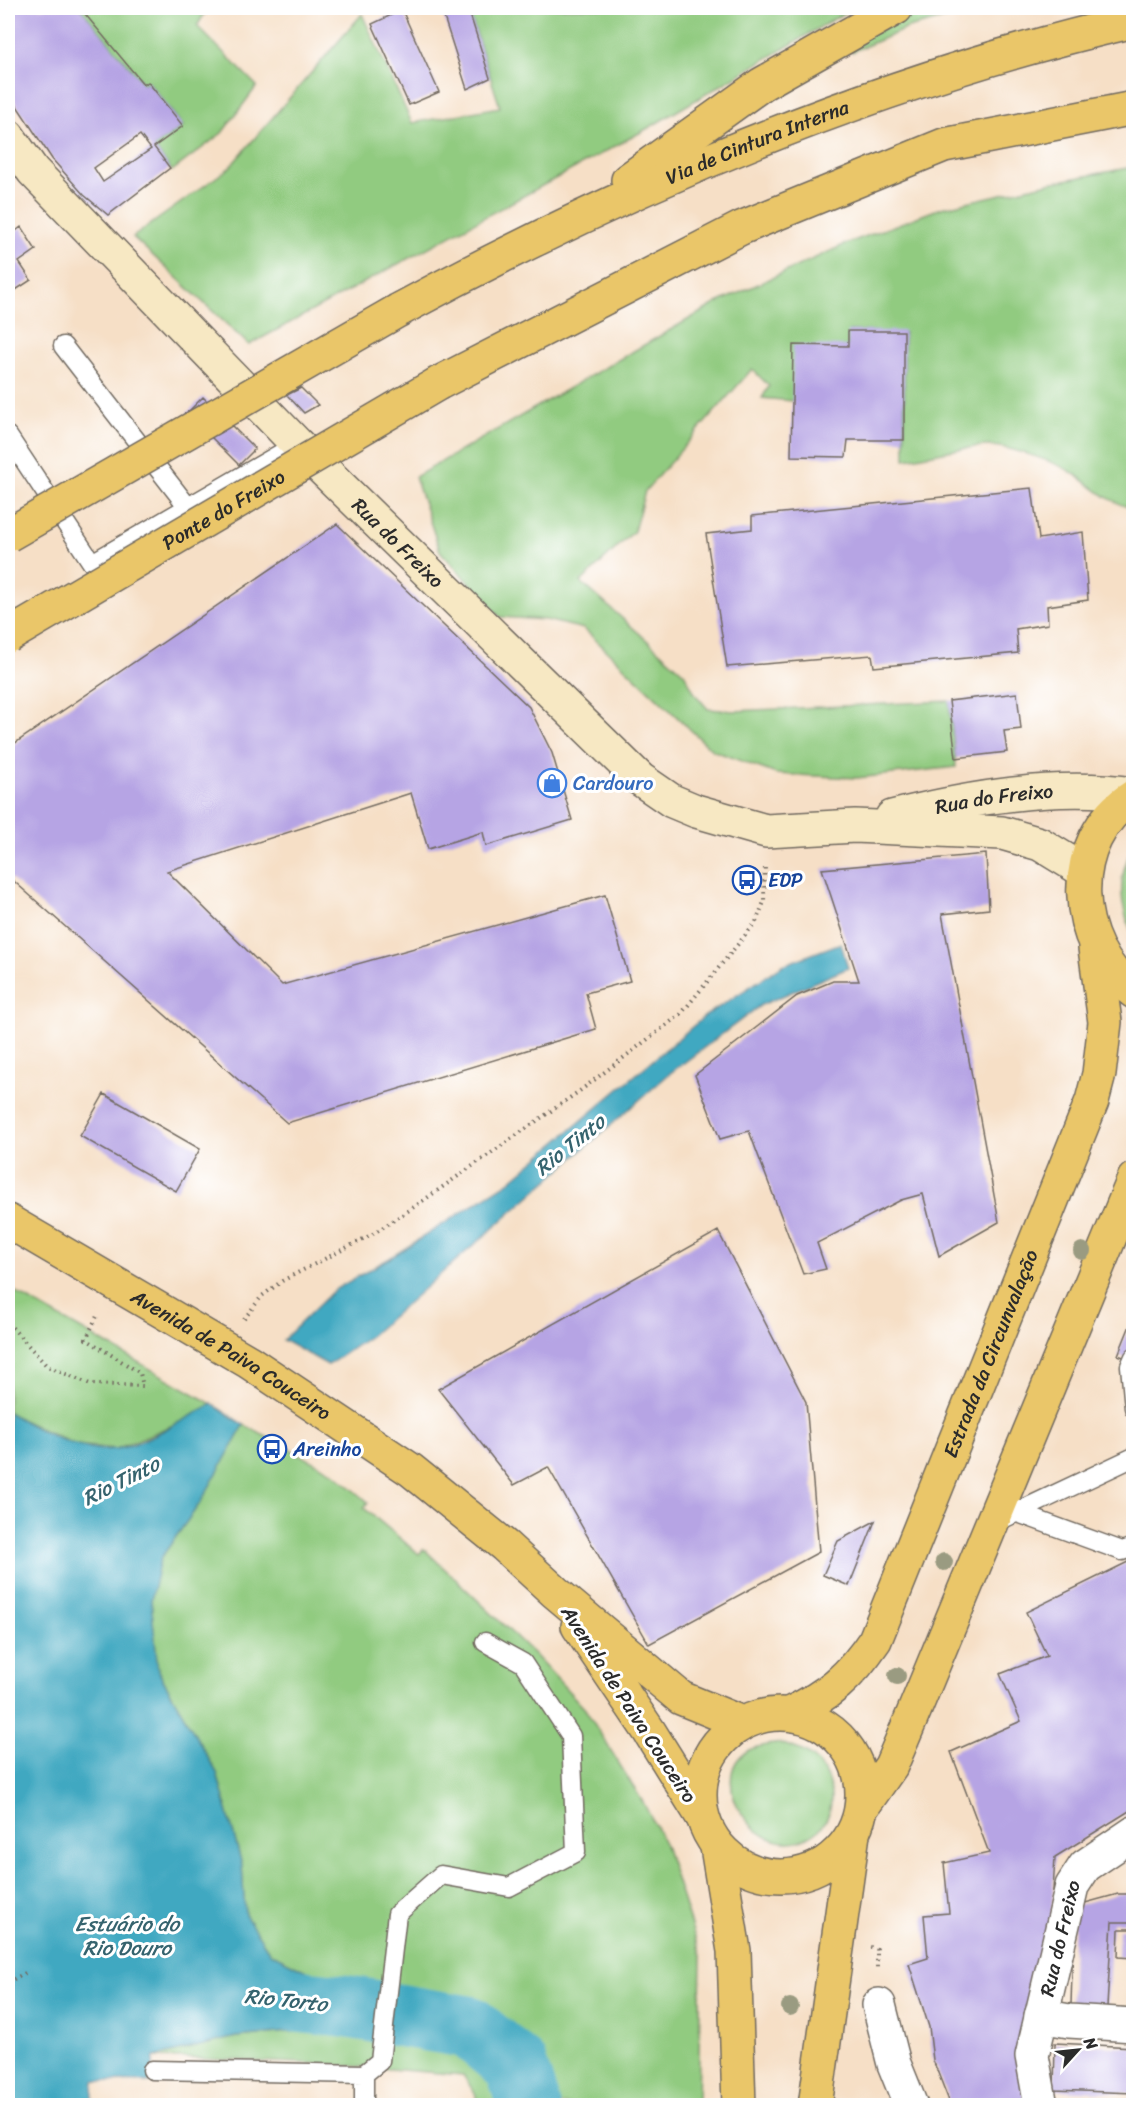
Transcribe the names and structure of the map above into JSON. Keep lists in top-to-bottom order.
{
  "streets": {
    "main road": [
      "Via de Cintura Interna",
      "Ponte do Freixo",
      "Rua do Freixo",
      "Estrada da Circunvalação",
      "Avenida de Paiva Couceiro"
    ]
  },
  "crossings": [
    ["Estrada da Circunvalação", "Avenida de Paiva Couceiro"]
  ],
  "water": ["Rio Tinto", "Estuário do Rio Douro", "Rio Torto"],
  "places": {
    "shop": ["Cardouro"],
    "bus stop": ["EDP", "Areinho"]
  },
  "north": "top right"
}
